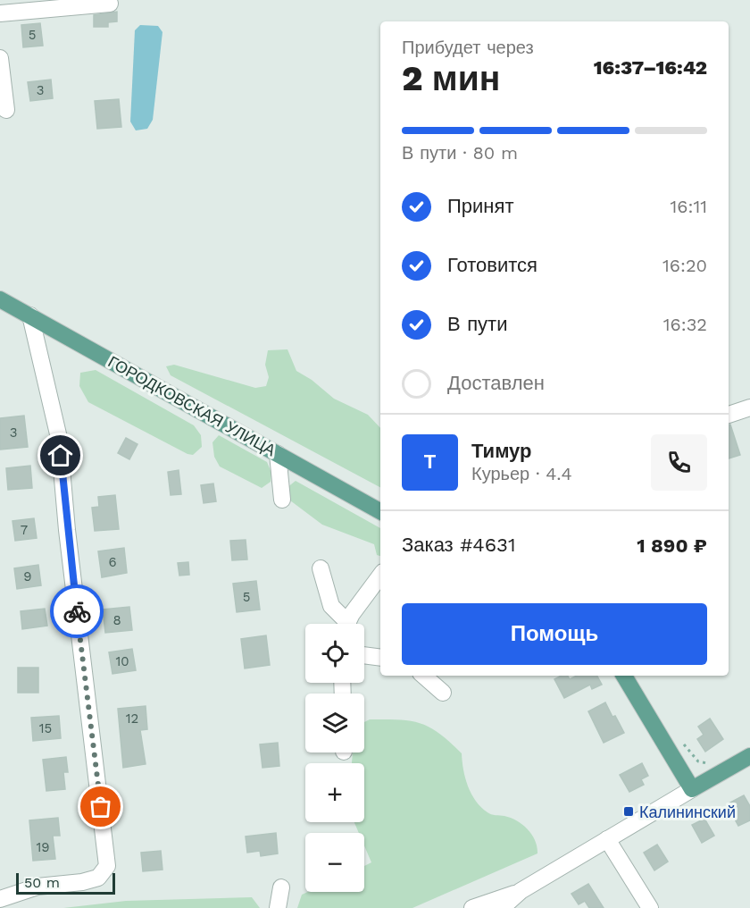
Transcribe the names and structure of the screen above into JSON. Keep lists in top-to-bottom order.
{
  "streets": {
    "main road": ["ГОРОДКОВСКАЯ УЛИЦА"]
  },
  "places": {
    "transit": ["Калининский"]
  },
  "house_numbers": [
    "5",
    "3",
    "3",
    "7",
    "6",
    "9",
    "5",
    "8",
    "10",
    "12",
    "15",
    "19"
  ],
  "scale_bar": "50 m",
  "page": {
    "heading": ["2 мин", "Прибудет через", "16:37–16:42"],
    "panel": [
      "Тимур",
      "Курьер · 4.4",
      "Заказ #4631",
      "1 890 ₽"
    ],
    "bar": "В пути · 80 m",
    "list": [
      ["Принят", "16:11"],
      ["Готовится", "16:20"],
      ["В пути", "16:32"],
      "Доставлен"
    ],
    "round": "Т",
    "buttons": "Помощь",
    "map_buttons": ["+", "−"],
    "scale": "50 m"
  }
}
